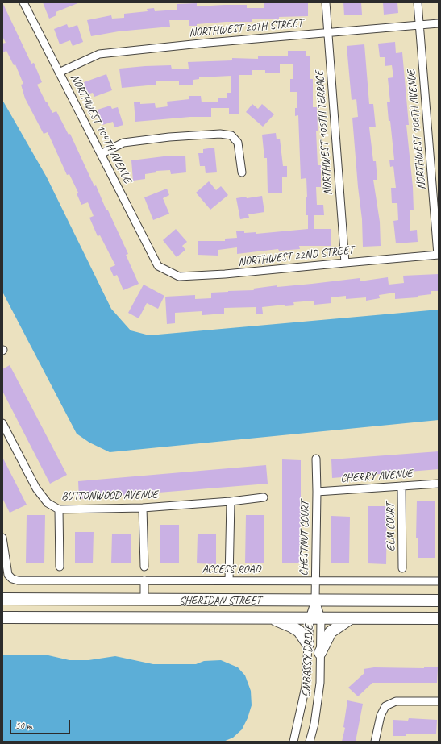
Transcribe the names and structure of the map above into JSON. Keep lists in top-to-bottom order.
{
  "streets": {
    "main road": ["SHERIDAN STREET"],
    "street": [
      "NORTHWEST 20TH STREET",
      "NORTHWEST 104TH AVENUE",
      "NORTHWEST 106TH AVENUE",
      "NORTHWEST 105TH TERRACE",
      "NORTHWEST 22ND STREET",
      "CHERRY AVENUE",
      "BUTTONWOOD AVENUE",
      "ELM COURT",
      "CHESTNUT COURT",
      "ACCESS ROAD",
      "EMBASSY DRIVE"
    ]
  },
  "crossings": [
    ["NORTHWEST 20TH STREET", "NORTHWEST 104TH AVENUE"],
    ["NORTHWEST 20TH STREET", "NORTHWEST 106TH AVENUE"],
    ["NORTHWEST 20TH STREET", "NORTHWEST 105TH TERRACE"],
    ["NORTHWEST 104TH AVENUE", "NORTHWEST 22ND STREET"],
    ["NORTHWEST 106TH AVENUE", "NORTHWEST 22ND STREET"],
    ["NORTHWEST 105TH TERRACE", "NORTHWEST 22ND STREET"],
    ["CHERRY AVENUE", "ELM COURT"],
    ["CHERRY AVENUE", "CHESTNUT COURT"],
    ["CHESTNUT COURT", "ACCESS ROAD"],
    ["CHESTNUT COURT", "SHERIDAN STREET"],
    ["CHESTNUT COURT", "EMBASSY DRIVE"],
    ["SHERIDAN STREET", "EMBASSY DRIVE"]
  ],
  "scale_bar": "50 m"
}
